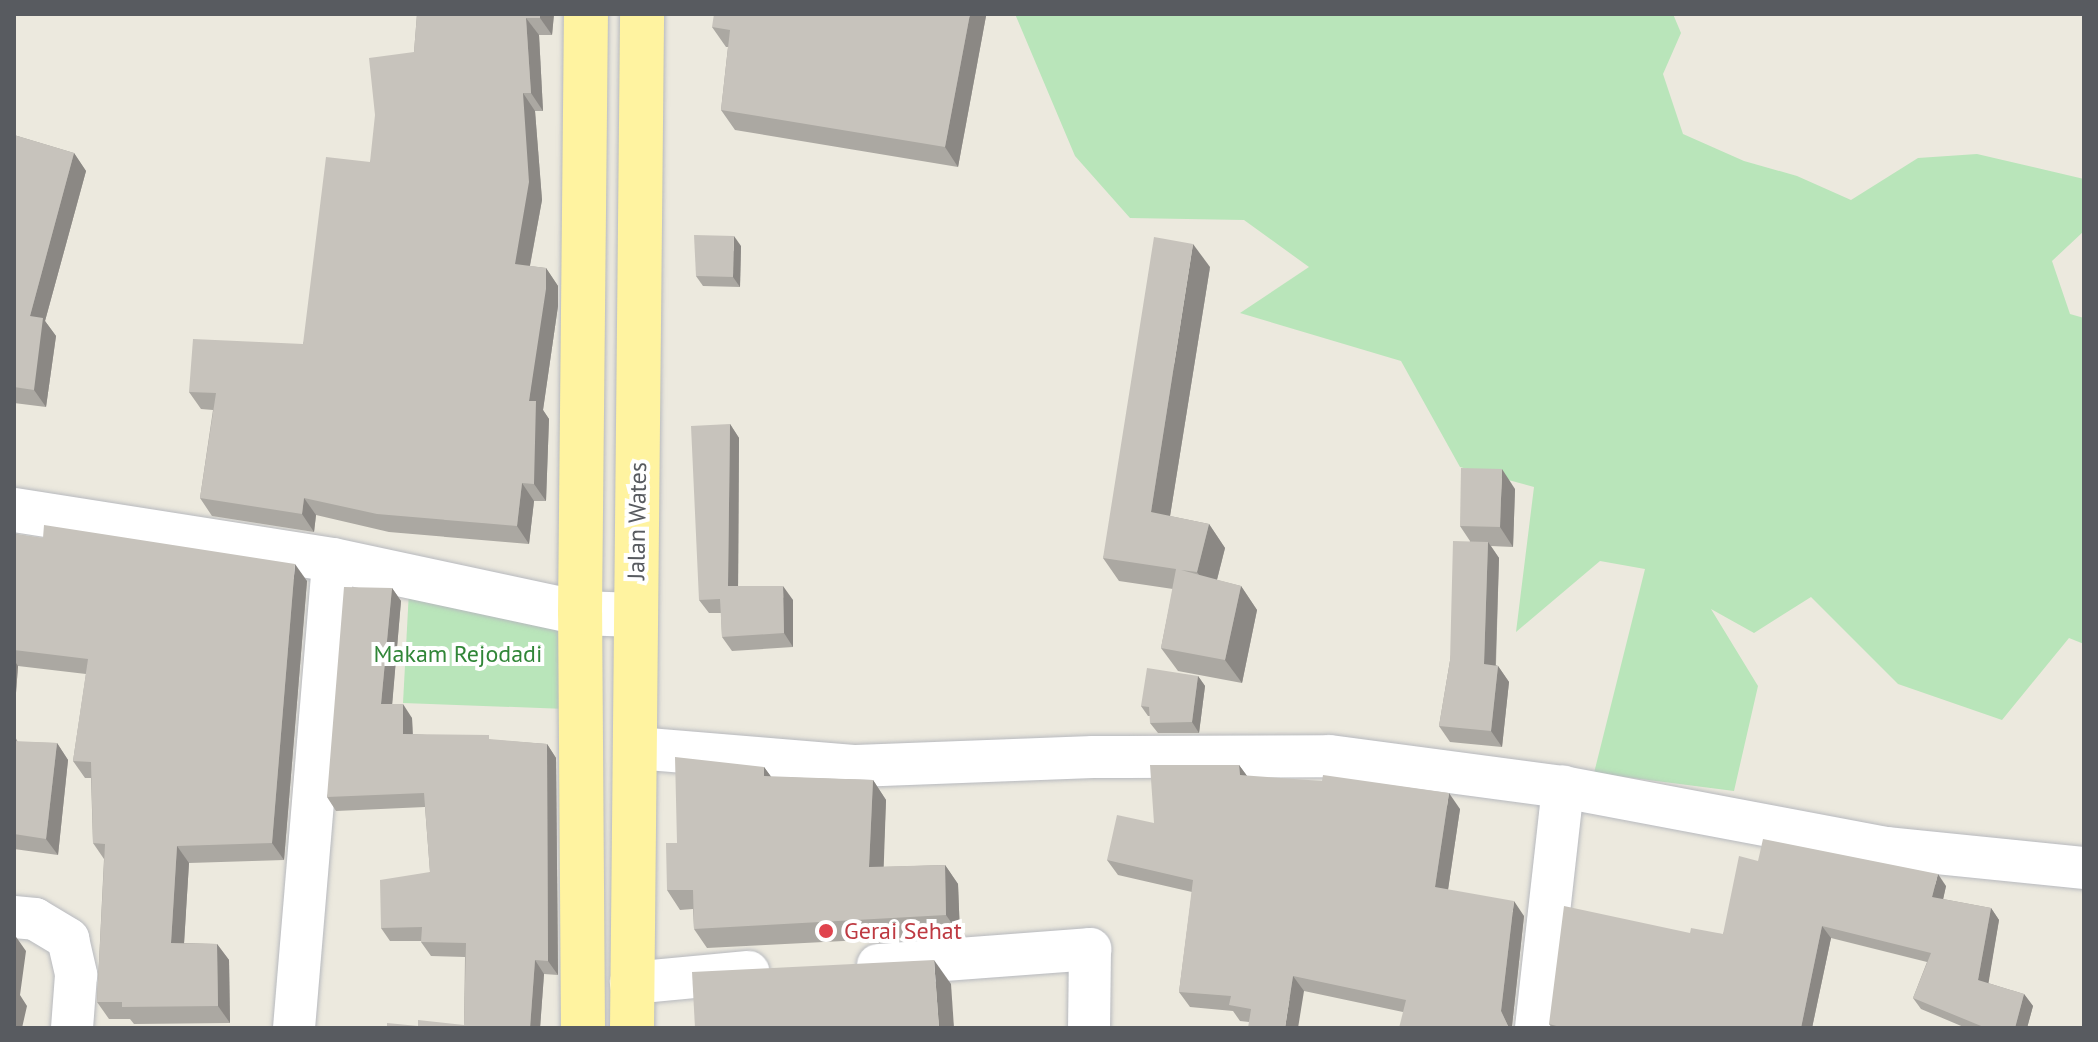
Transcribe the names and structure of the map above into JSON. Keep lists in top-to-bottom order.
{
  "streets": {
    "main road": ["Jalan Wates"]
  },
  "parks": ["Makam Rejodadi"],
  "places": ["Gerai Sehat"]
}
